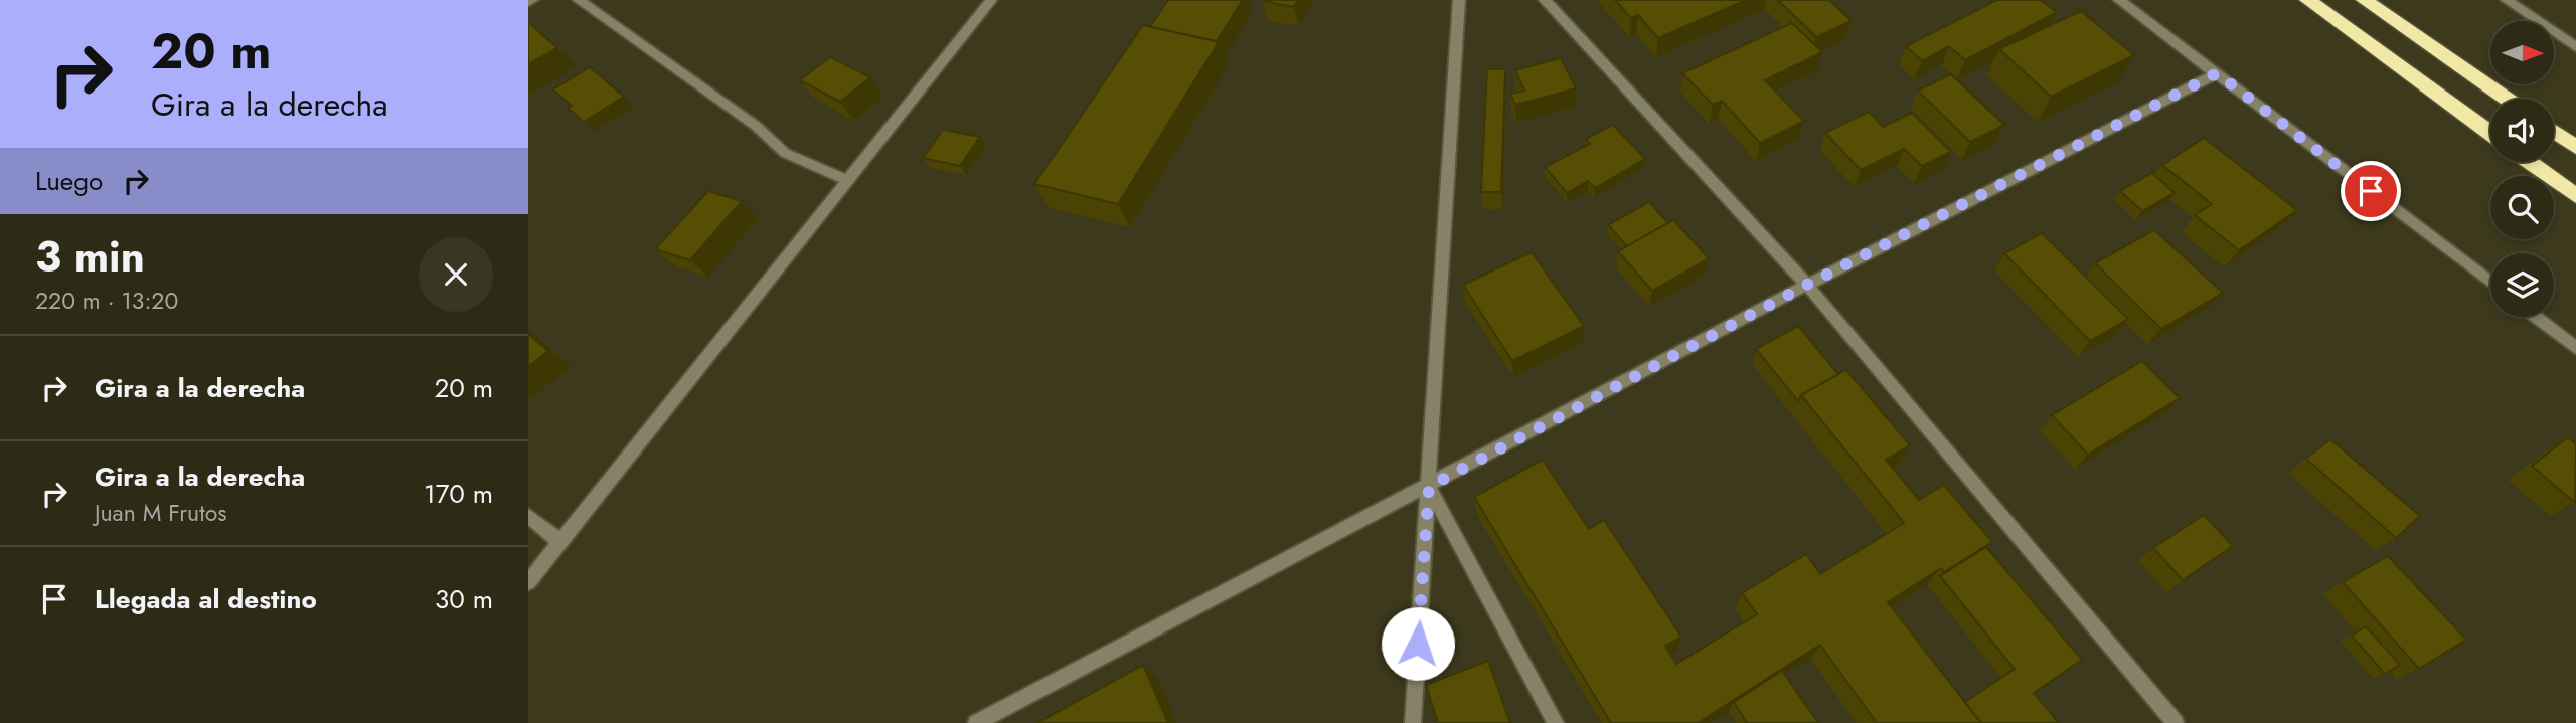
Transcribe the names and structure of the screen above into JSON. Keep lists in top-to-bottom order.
{
  "north": "right",
  "page": {
    "turn": ["20 m", "Gira a la derecha"],
    "then": "Luego",
    "heading": ["3 min", "220 m · 13:20"],
    "list": [
      {
        "name": "Gira a la derecha",
        "value": "20 m"
      },
      {
        "name": "Gira a la derecha",
        "note": "Juan M Frutos",
        "value": "170 m"
      },
      {
        "name": "Llegada al destino",
        "value": "30 m"
      }
    ]
  }
}
